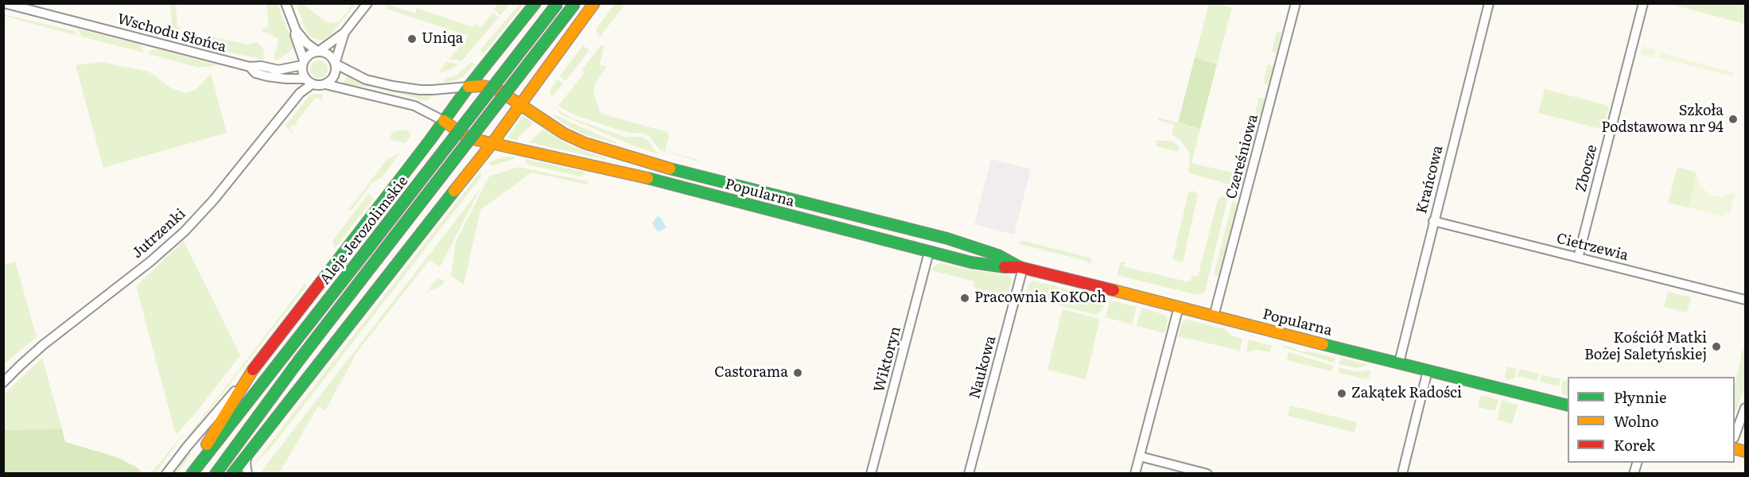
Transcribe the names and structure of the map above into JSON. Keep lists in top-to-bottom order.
{
  "streets": {
    "street": [
      "Wschodu Słońca",
      "Czereśniowa",
      "Zbocze",
      "Krańcowa",
      "Popularna",
      "Aleje Jerozolimskie",
      "Jutrzenki",
      "Cietrzewia",
      "Wiktoryn",
      "Naukowa"
    ]
  },
  "crossings": [
    ["Wschodu Słońca", "Jutrzenki"],
    ["Czereśniowa", "Popularna"],
    ["Zbocze", "Cietrzewia"],
    ["Krańcowa", "Popularna"],
    ["Krańcowa", "Cietrzewia"],
    ["Popularna", "Wiktoryn"],
    ["Popularna", "Naukowa"]
  ],
  "places": [
    "Uniqa",
    "Szkoła Podstawowa nr 94",
    "Pracownia KoKOch",
    "Kościół Matki Bożej Saletyńskiej",
    "Castorama",
    "Zakątek Radości"
  ],
  "legend": ["Płynnie", "Wolno", "Korek"]
}
